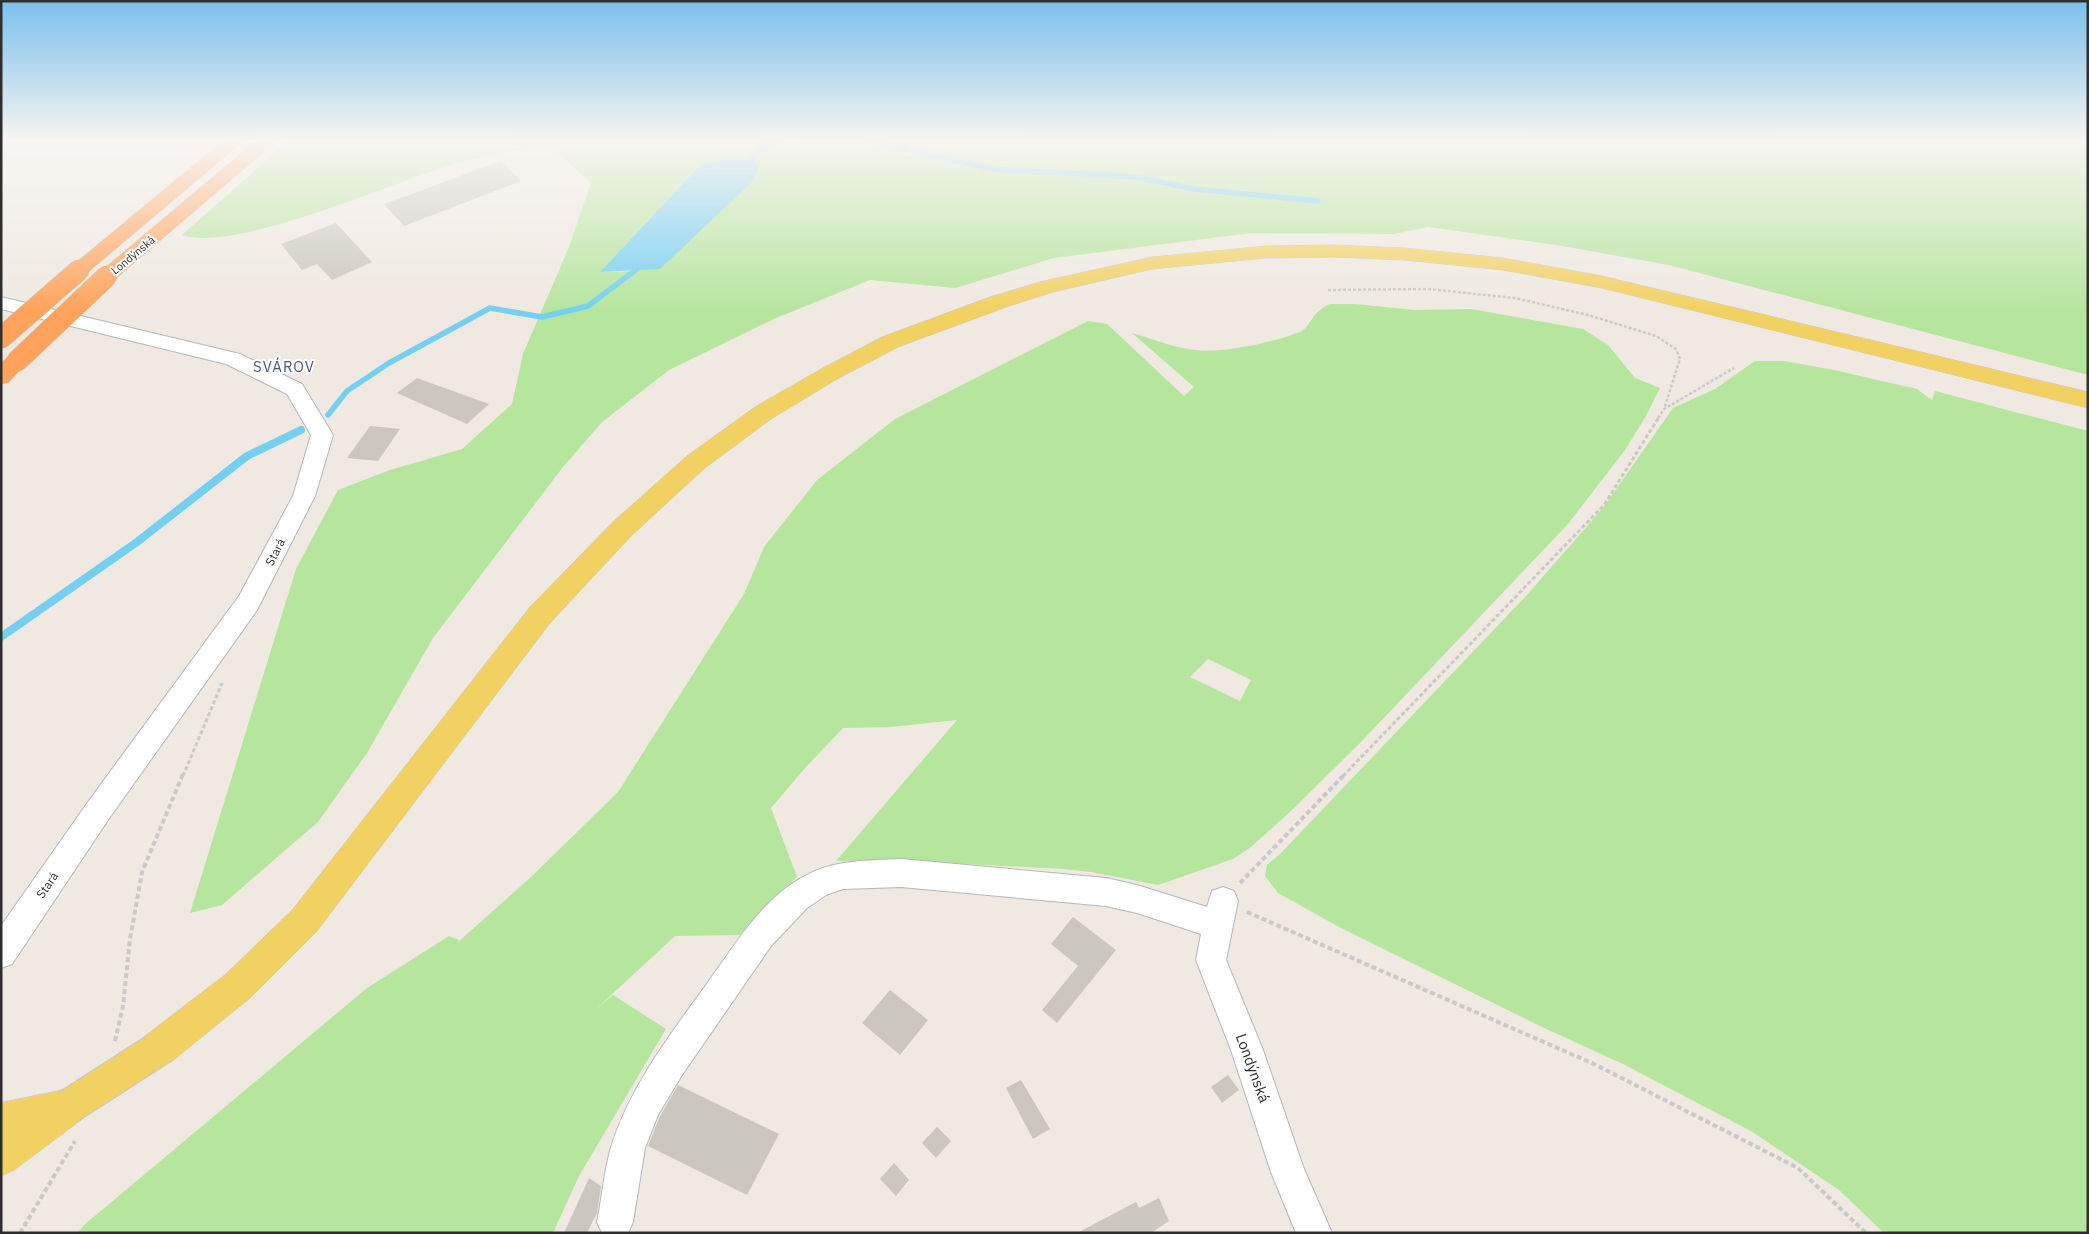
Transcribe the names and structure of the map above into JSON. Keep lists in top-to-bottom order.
{
  "streets": {
    "highway": ["Londýnská"],
    "street": ["Stará"]
  },
  "districts": ["SVÁROV"]
}
